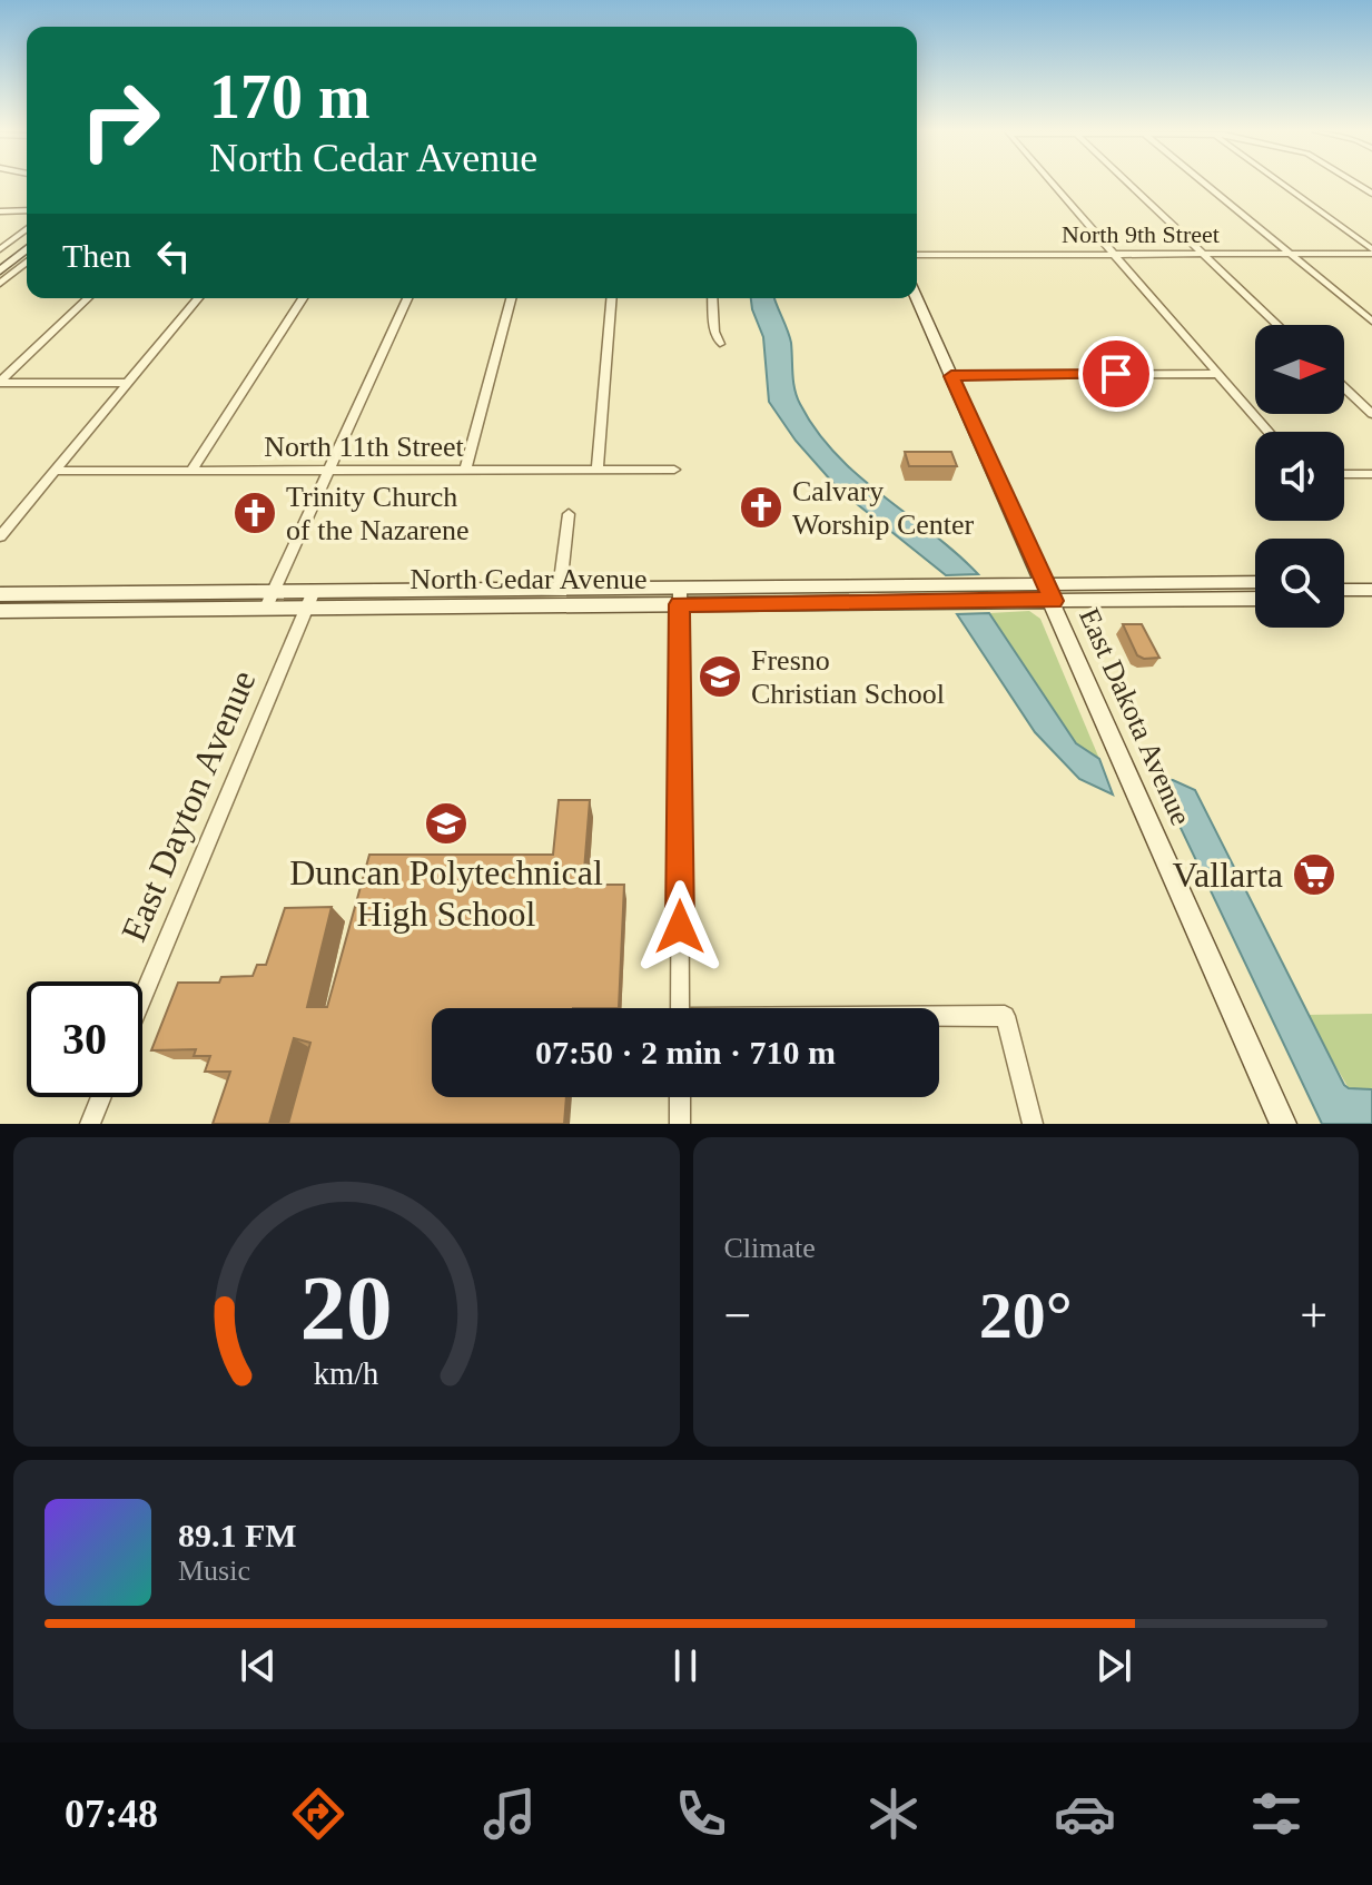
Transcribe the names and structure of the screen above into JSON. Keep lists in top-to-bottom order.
{
  "streets": {
    "main road": ["North Cedar Avenue", "East Dakota Avenue"],
    "street": ["North 9th Street", "North 11th Street", "East Dayton Avenue"]
  },
  "crossings": [
    ["North Cedar Avenue", "East Dakota Avenue"],
    ["North Cedar Avenue", "East Dayton Avenue"]
  ],
  "places": {
    "church": ["Calvary Worship Center", "Trinity Church of the Nazarene"],
    "school or university": ["Fresno Christian School", "Duncan Polytechnical High School"],
    "supermarket": ["Vallarta"]
  },
  "north": "right",
  "page": {
    "turn": ["170 m", "North Cedar Avenue"],
    "then": "Then",
    "limit": "30",
    "trip": "07:50 · 2 min · 710 m",
    "tile": "Climate",
    "heat": ["−", "20°", "+"],
    "song": ["89.1 FM", "Music"],
    "tabs": "07:48",
    "gauge": ["20", "km/h"]
  }
}
